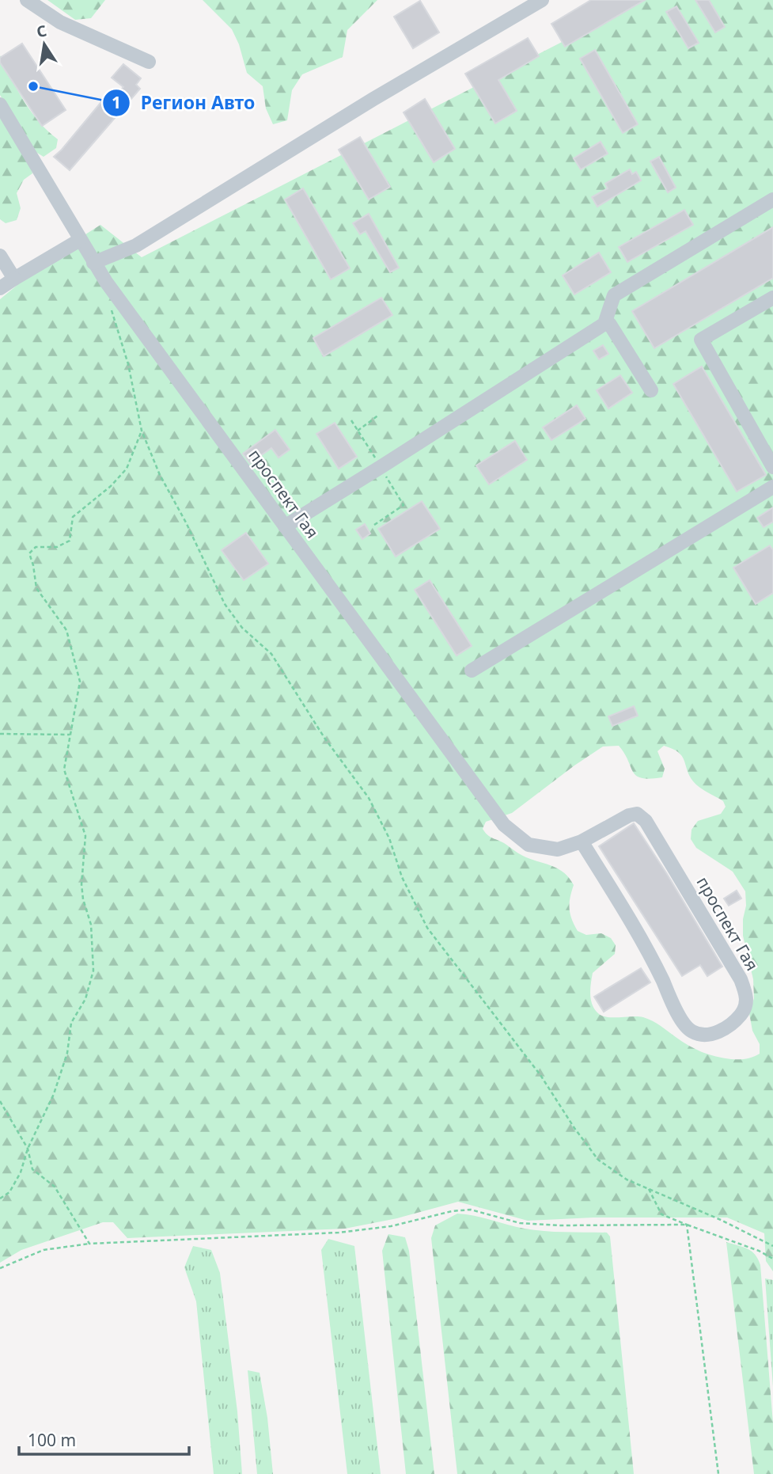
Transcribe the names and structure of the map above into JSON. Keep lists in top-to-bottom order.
{
  "streets": {
    "street": ["проспект Гая"]
  },
  "places": ["Регион Авто"],
  "scale_bar": "100 m",
  "north": "top"
}
